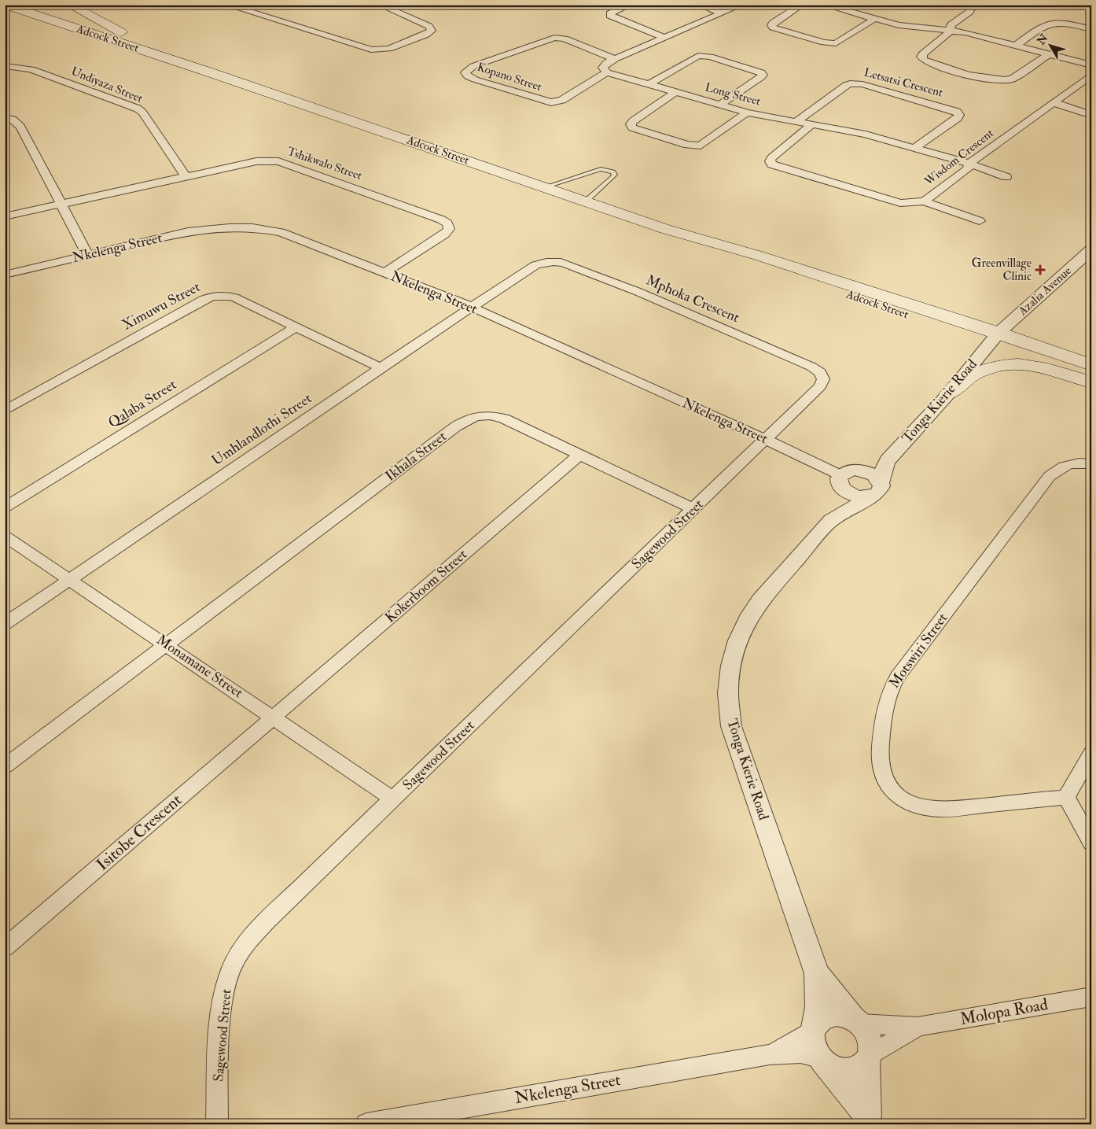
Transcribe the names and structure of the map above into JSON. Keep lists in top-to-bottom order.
{
  "streets": {
    "main road": ["Adcock Street"],
    "street": [
      "Kopano Street",
      "Letsatsi Crescent",
      "Undiyaza Street",
      "Long Street",
      "Wisdom Crescent",
      "Tshikwalo Street",
      "Nkelenga Street",
      "Azalia Avenue",
      "Mphoka Crescent",
      "Ximuwu Street",
      "Tonga Kierie Road",
      "Qalaba Street",
      "Umhlandlothi Street",
      "Ikhala Street",
      "Sagewood Street",
      "Kokerboom Street",
      "Motswiri Street",
      "Monamane Street",
      "Isitobe Crescent",
      "Molopa Road"
    ]
  },
  "crossings": [
    ["Adcock Street", "Azalia Avenue"],
    ["Adcock Street", "Tonga Kierie Road"],
    ["Kopano Street", "Long Street"],
    ["Letsatsi Crescent", "Long Street"],
    ["Undiyaza Street", "Tshikwalo Street"],
    ["Long Street", "Wisdom Crescent"],
    ["Tshikwalo Street", "Nkelenga Street"],
    ["Nkelenga Street", "Mphoka Crescent"],
    ["Nkelenga Street", "Tonga Kierie Road"],
    ["Nkelenga Street", "Umhlandlothi Street"],
    ["Nkelenga Street", "Sagewood Street"],
    ["Nkelenga Street", "Molopa Road"],
    ["Azalia Avenue", "Tonga Kierie Road"],
    ["Mphoka Crescent", "Umhlandlothi Street"],
    ["Mphoka Crescent", "Sagewood Street"],
    ["Ximuwu Street", "Qalaba Street"],
    ["Ximuwu Street", "Umhlandlothi Street"],
    ["Tonga Kierie Road", "Molopa Road"],
    ["Umhlandlothi Street", "Monamane Street"],
    ["Ikhala Street", "Sagewood Street"],
    ["Ikhala Street", "Kokerboom Street"],
    ["Ikhala Street", "Monamane Street"],
    ["Sagewood Street", "Monamane Street"],
    ["Kokerboom Street", "Monamane Street"],
    ["Kokerboom Street", "Isitobe Crescent"],
    ["Monamane Street", "Isitobe Crescent"]
  ],
  "places": {
    "health": ["Greenvillage Clinic"]
  },
  "north": "top left"
}
